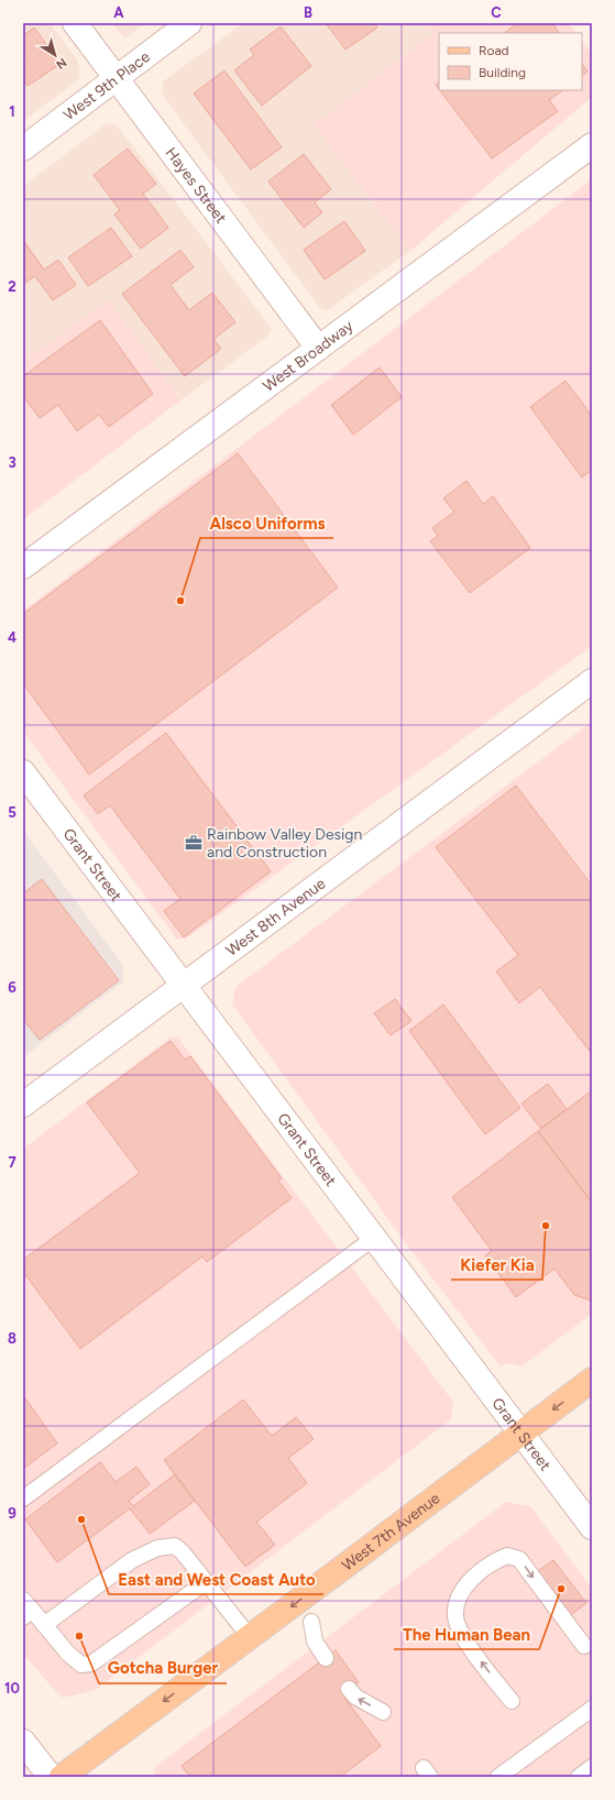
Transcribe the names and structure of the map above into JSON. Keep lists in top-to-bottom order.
{
  "streets": {
    "main road": ["West 7th Avenue"],
    "street": [
      "West 9th Place",
      "Hayes Street",
      "West Broadway",
      "Grant Street",
      "West 8th Avenue"
    ]
  },
  "crossings": [
    ["West 9th Place", "Hayes Street"],
    ["Hayes Street", "West Broadway"],
    ["Grant Street", "West 8th Avenue"],
    ["Grant Street", "West 7th Avenue"]
  ],
  "one_way": ["West 7th Avenue"],
  "places": {
    "other": [
      "Alsco Uniforms",
      "Kiefer Kia",
      "East and West Coast Auto",
      "The Human Bean",
      "Gotcha Burger"
    ],
    "office": ["Rainbow Valley Design and Construction"]
  },
  "legend": ["Road", "Building"],
  "north": "bottom right",
  "grid": {
    "columns": ["A", "B", "C"],
    "rows": [
      "1",
      "2",
      "3",
      "4",
      "5",
      "6",
      "7",
      "8",
      "9",
      "10"
    ]
  }
}
